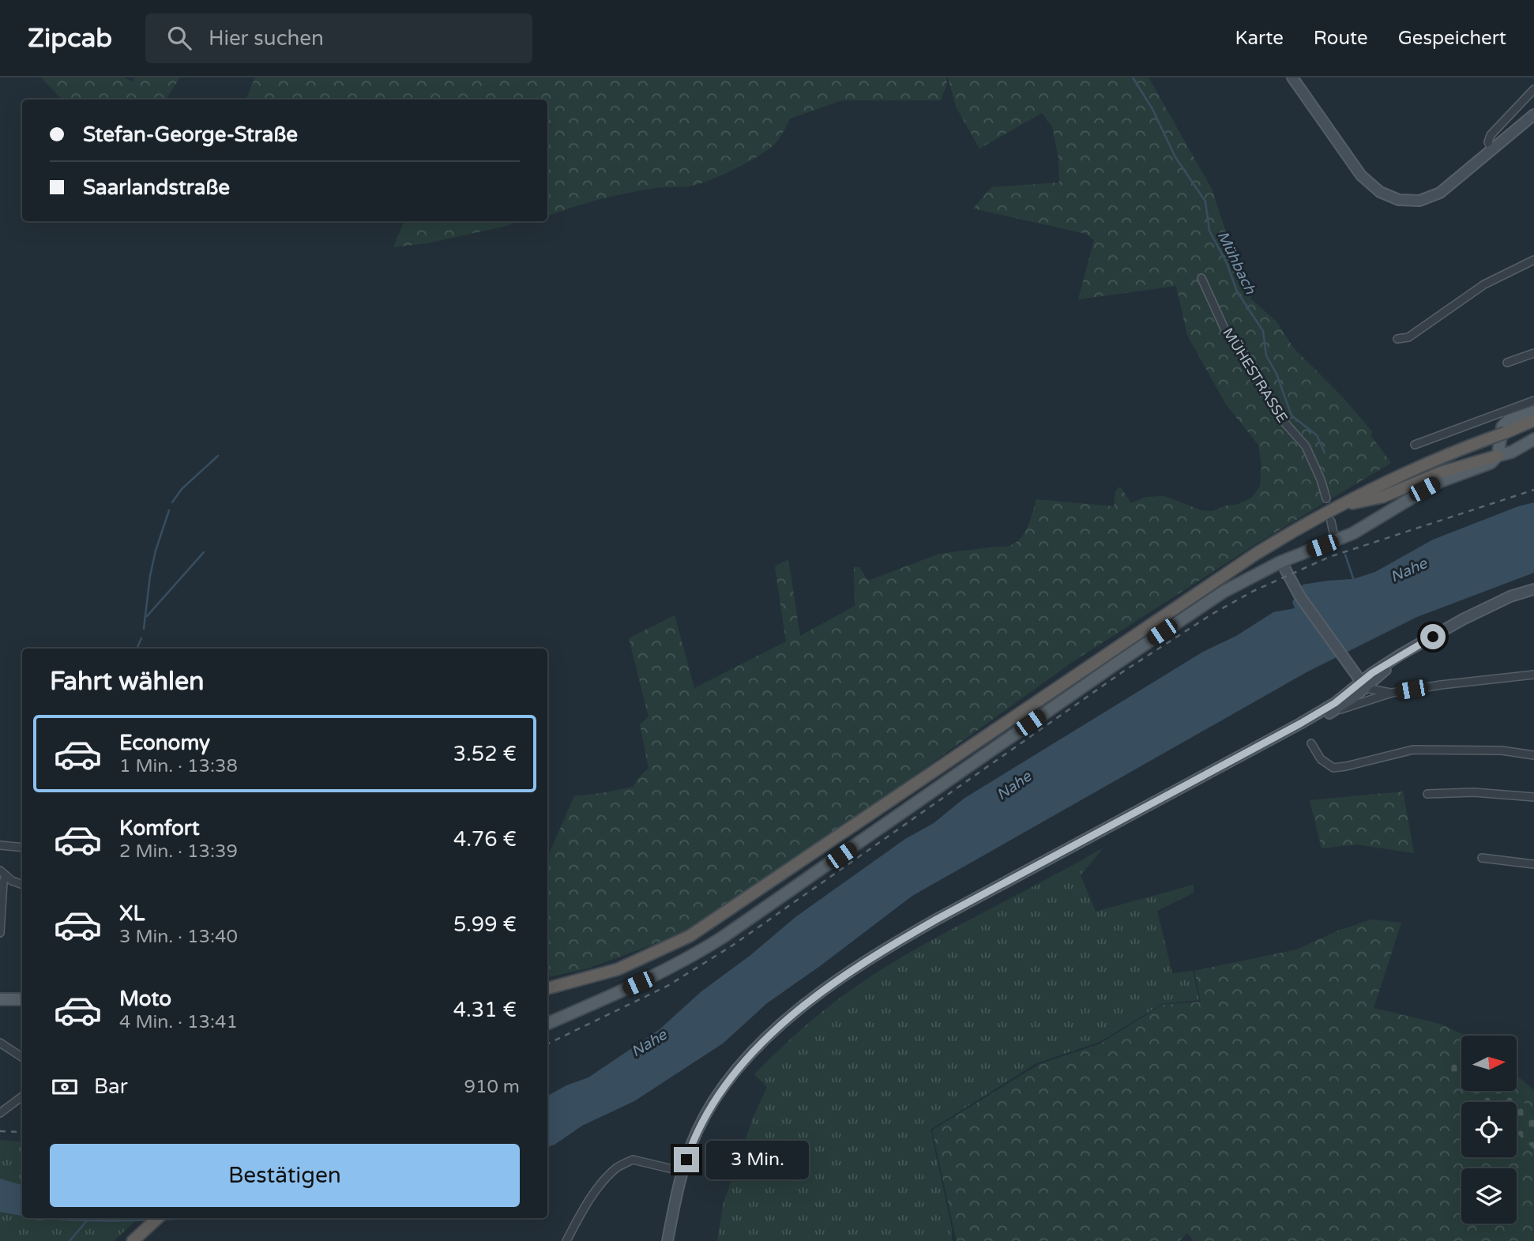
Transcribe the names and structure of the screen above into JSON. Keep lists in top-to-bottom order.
{
  "streets": {
    "street": ["MÜHESTRASSE"]
  },
  "water": ["Mühbach", "Nahe"],
  "north": "right",
  "page": {
    "header": "Zipcab",
    "search": "Hier suchen",
    "nav": ["Karte", "Route", "Gespeichert"],
    "banner": ["Stefan-George-Straße", "Saarlandstraße"],
    "heading": "Fahrt wählen",
    "list": [
      {
        "name": "Economy",
        "note": "1 Min. · 13:38",
        "value": "3.52 €"
      },
      {
        "name": "Komfort",
        "note": "2 Min. · 13:39",
        "value": "4.76 €"
      },
      {
        "name": "XL",
        "note": "3 Min. · 13:40",
        "value": "5.99 €"
      },
      {
        "name": "Moto",
        "note": "4 Min. · 13:41",
        "value": "4.31 €"
      }
    ],
    "pay": ["Bar", "910 m"],
    "buttons": "Bestätigen",
    "bubble": "3 Min."
  }
}
